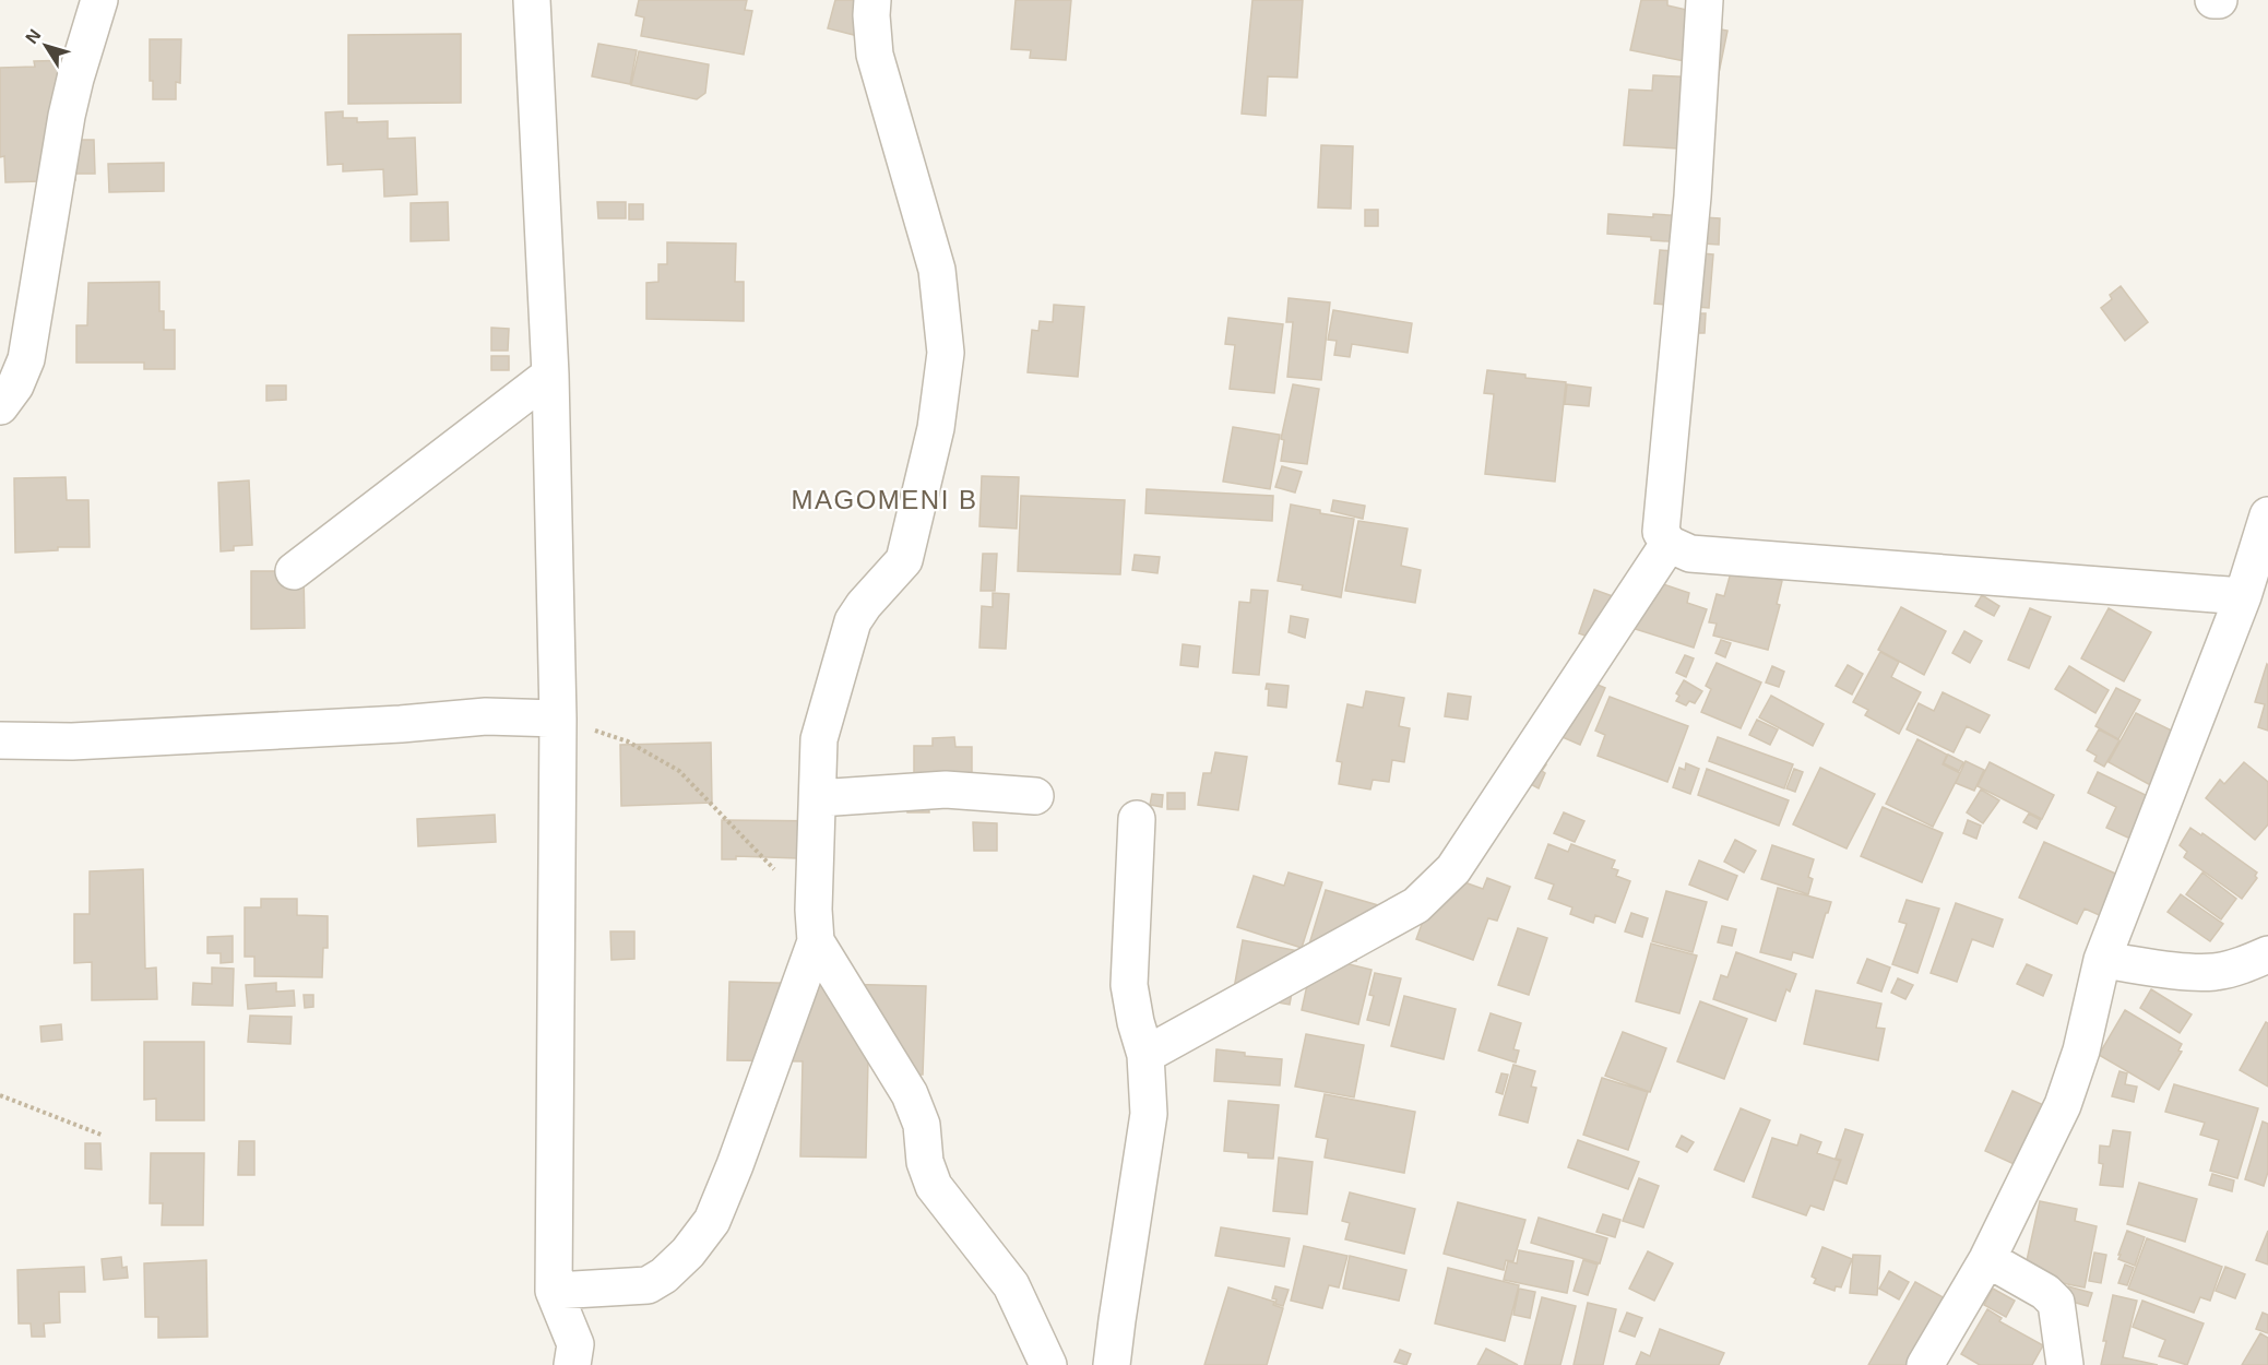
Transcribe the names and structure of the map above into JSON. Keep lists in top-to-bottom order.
{
  "districts": ["MAGOMENI B"],
  "north": "top left"
}
